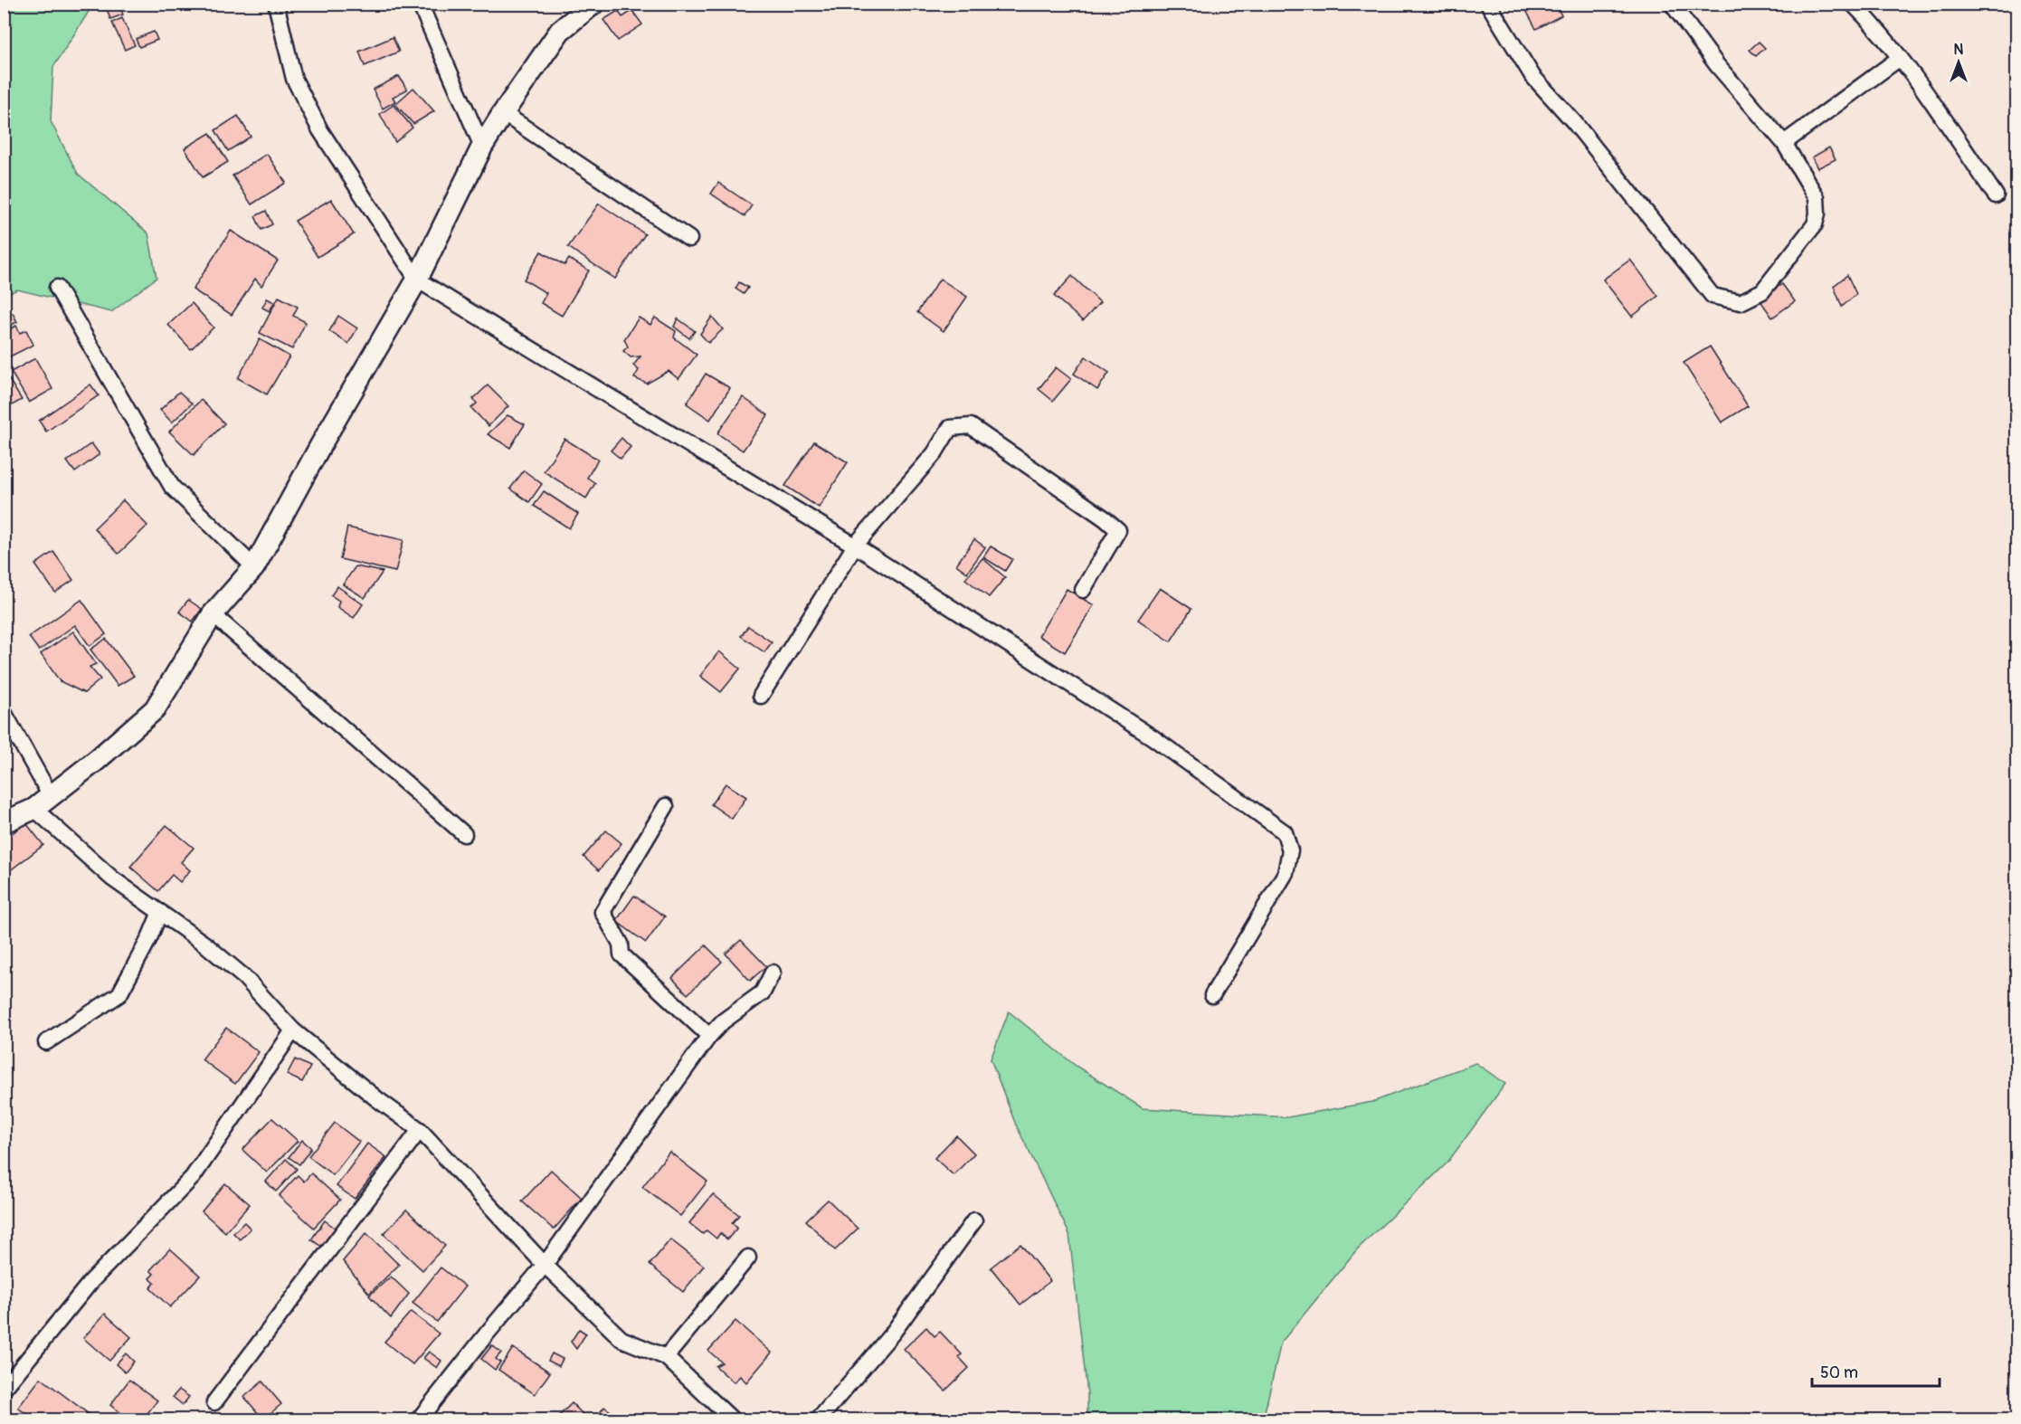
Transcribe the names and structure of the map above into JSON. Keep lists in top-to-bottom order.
{
  "scale_bar": "50 m",
  "north": "top"
}
